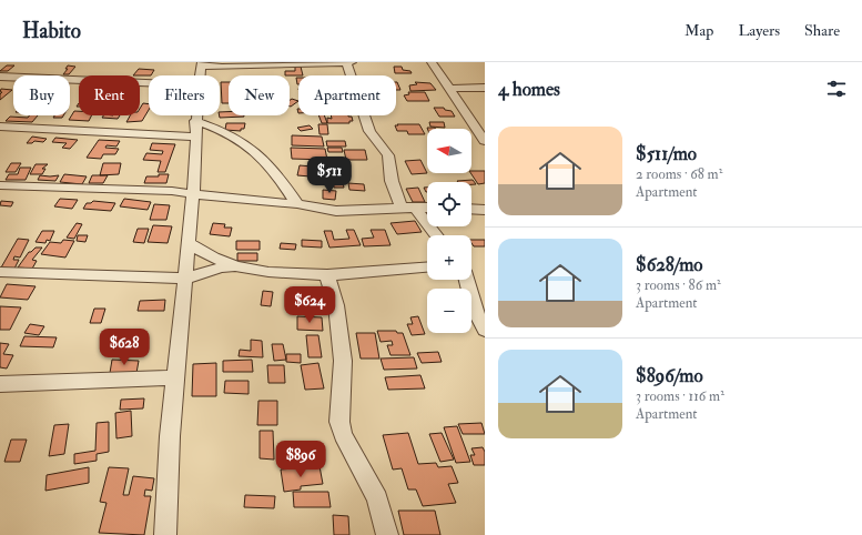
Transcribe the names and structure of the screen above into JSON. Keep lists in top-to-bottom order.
{
  "north": "left",
  "page": {
    "header": "Habito",
    "nav": ["Map", "Layers", "Share"],
    "heading": "4 homes",
    "chip": [
      "Buy",
      "Rent",
      "Filters",
      "New",
      "Apartment"
    ],
    "list": [
      {
        "name": "$511/mo",
        "note": "2 rooms · 68 m² · Apartment"
      },
      {
        "name": "$628/mo",
        "note": "3 rooms · 86 m² · Apartment"
      },
      {
        "name": "$896/mo",
        "note": "3 rooms · 116 m² · Apartment"
      }
    ],
    "map_buttons": ["+", "−"],
    "price": [
      "$511",
      "$624",
      "$628",
      "$896"
    ]
  }
}
